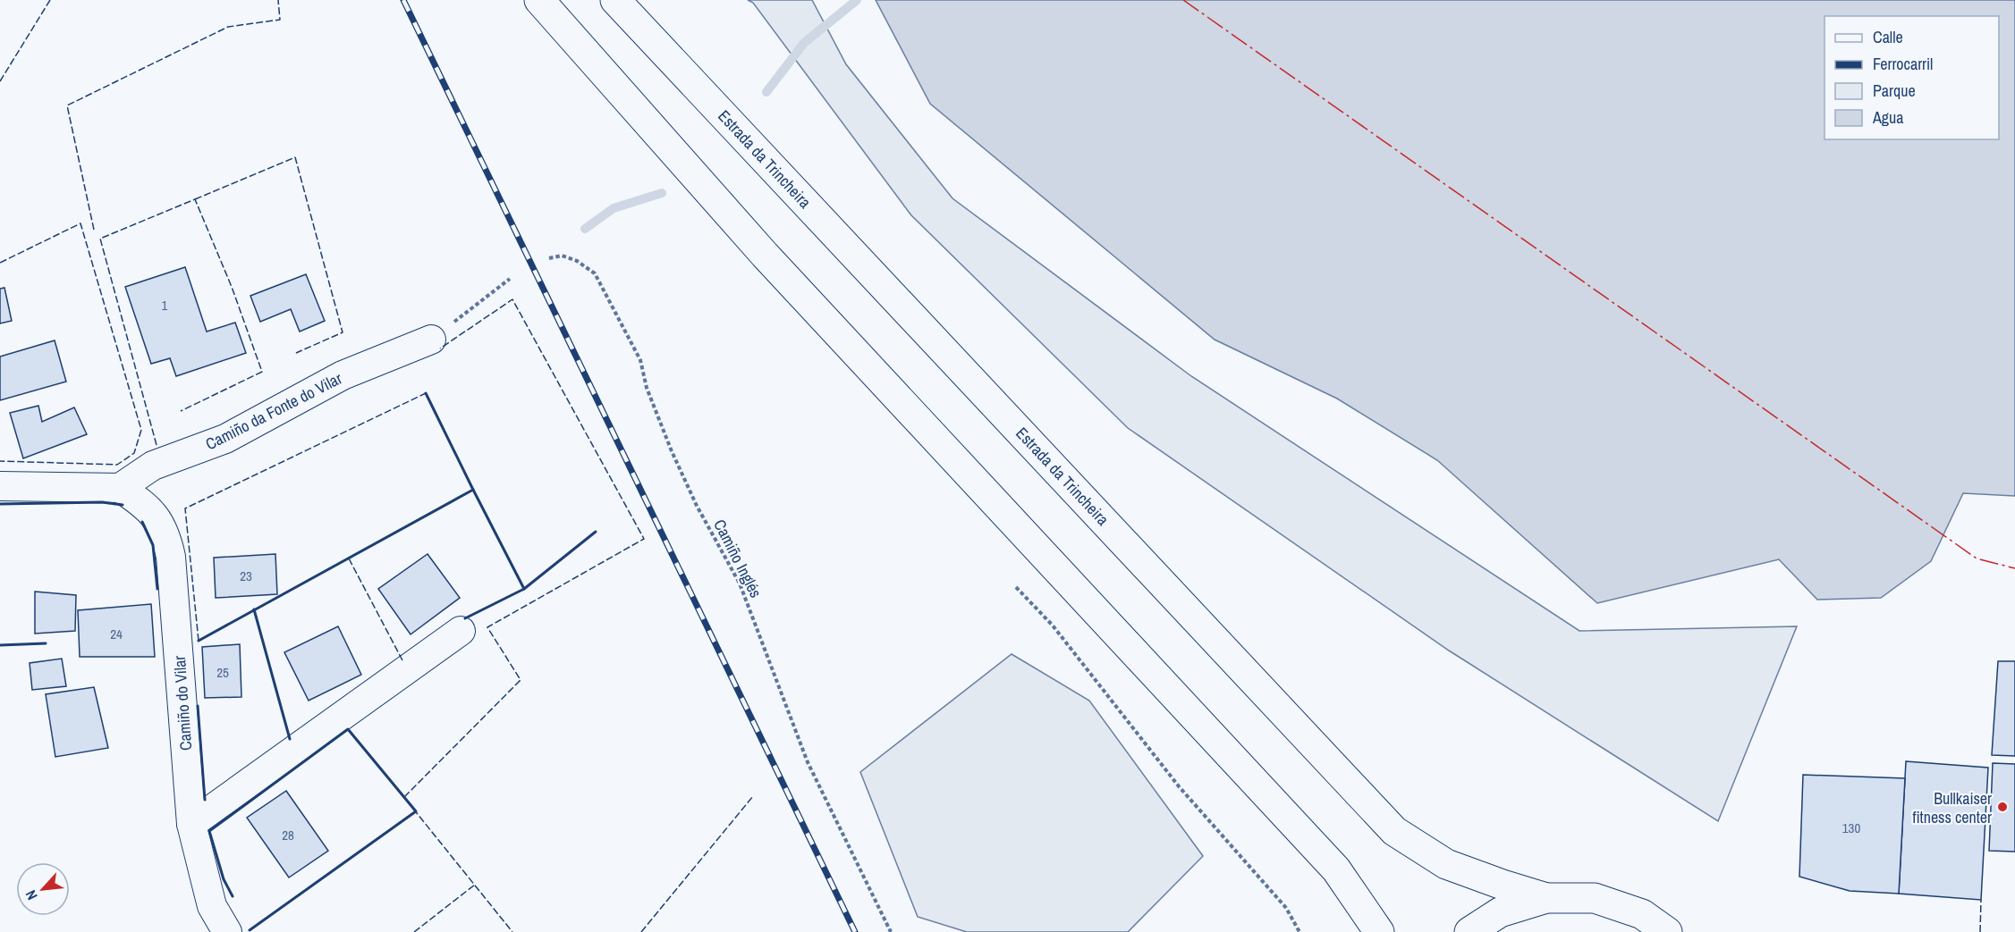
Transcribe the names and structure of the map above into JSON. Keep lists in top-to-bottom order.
{
  "streets": {
    "highway": ["Estrada da Trincheira"],
    "street": ["Camiño da Fonte do Vilar", "Camiño do Vilar"],
    "path": ["Camiño Inglés"]
  },
  "crossings": [
    ["Camiño da Fonte do Vilar", "Camiño do Vilar"]
  ],
  "places": ["Bullkaiser fitness center"],
  "house_numbers": [
    "1",
    "23",
    "24",
    "25",
    "130",
    "28"
  ],
  "legend": [
    "Calle",
    "Ferrocarril",
    "Parque",
    "Agua"
  ],
  "north": "bottom left"
}
